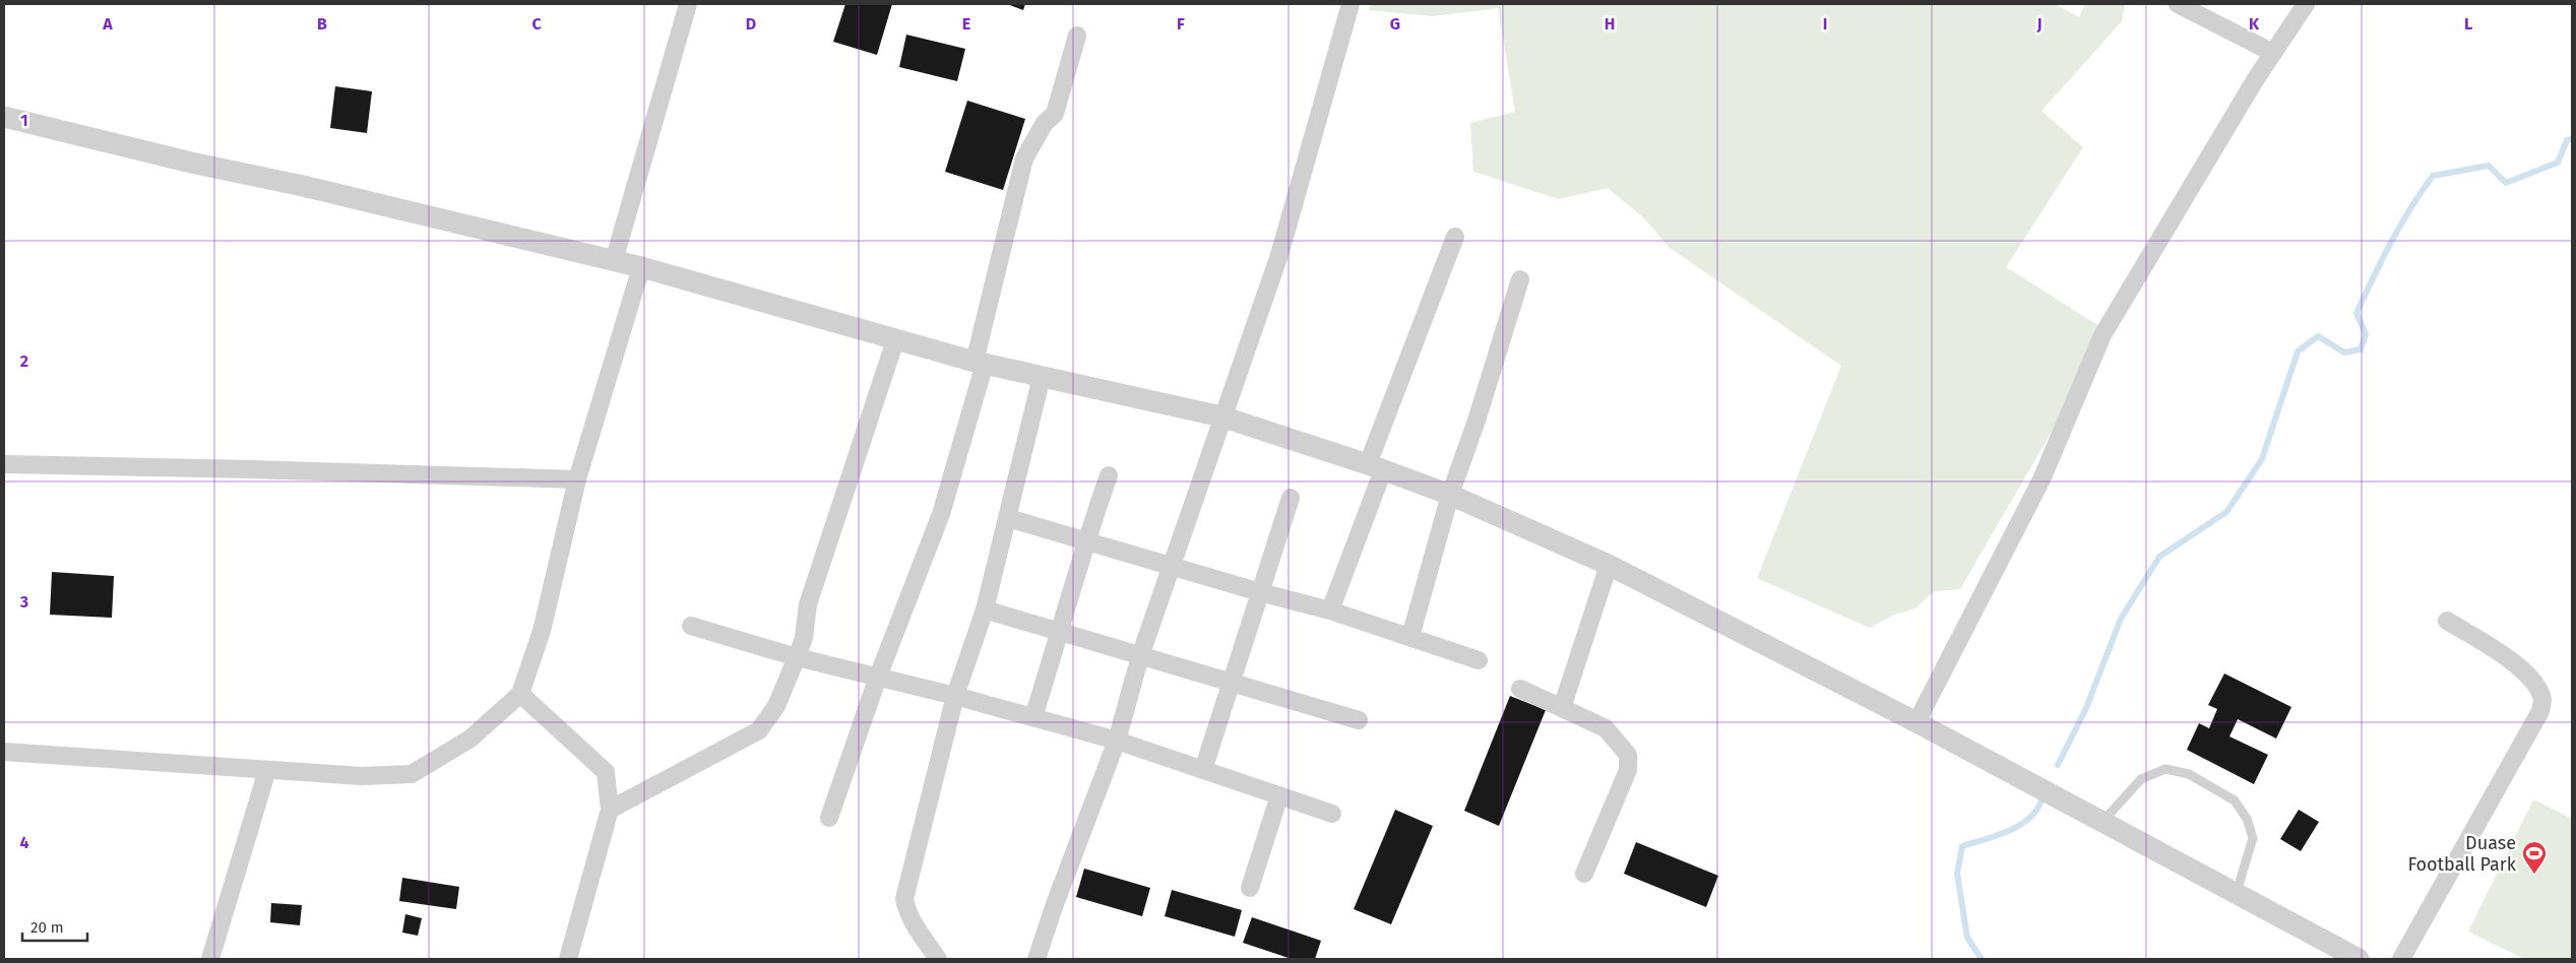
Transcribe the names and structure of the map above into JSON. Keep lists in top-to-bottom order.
{
  "places": {
    "sports": ["Duase Football Park"]
  },
  "scale_bar": "20 m",
  "grid": {
    "columns": [
      "A",
      "B",
      "C",
      "D",
      "E",
      "F",
      "G",
      "H",
      "I",
      "J",
      "K",
      "L"
    ],
    "rows": [
      "1",
      "2",
      "3",
      "4"
    ]
  }
}
